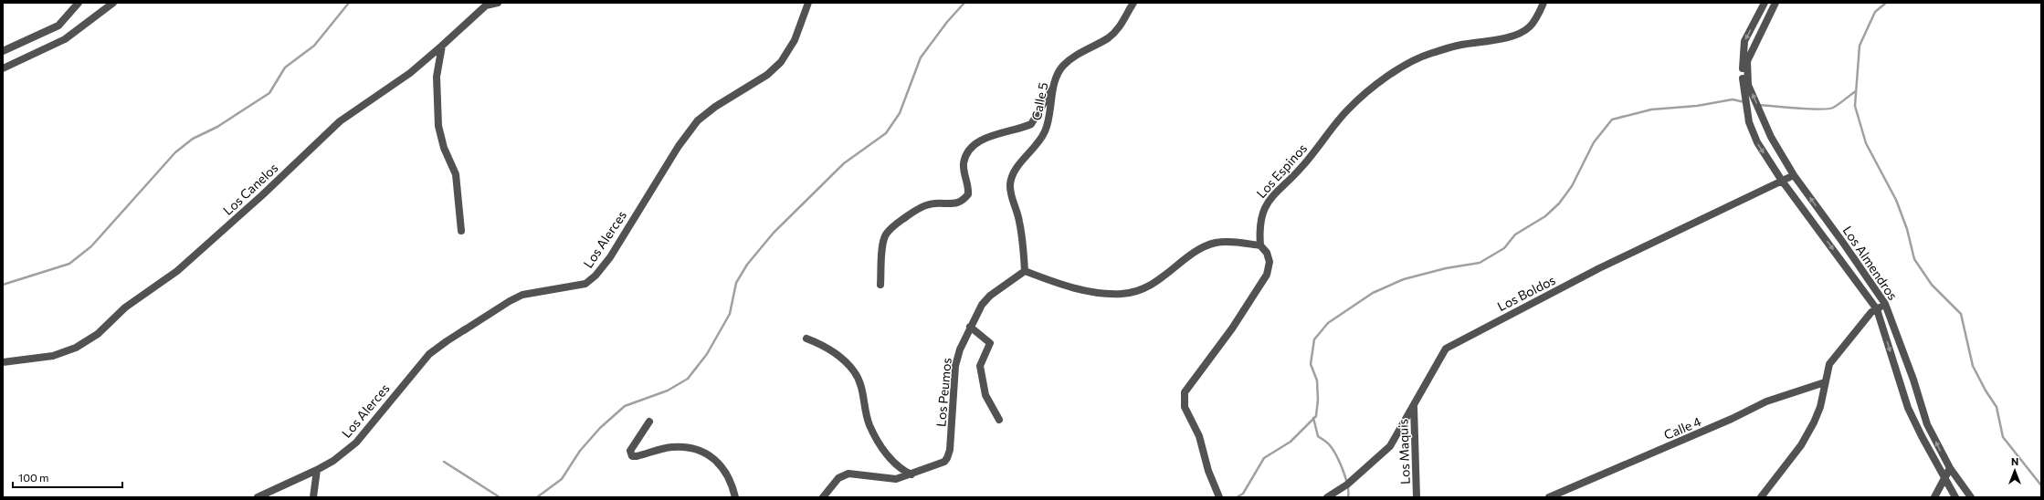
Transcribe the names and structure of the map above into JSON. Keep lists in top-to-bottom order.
{
  "streets": {
    "street": [
      "Calle 5",
      "Los Espinos",
      "Los Canelos",
      "Los Alerces",
      "Los Almendros",
      "Los Boldos",
      "Los Peumos",
      "Calle 4",
      "Los Maquis"
    ]
  },
  "crossings": [
    ["Calle 5", "Los Peumos"],
    ["Los Almendros", "Los Boldos"],
    ["Los Boldos", "Los Maquis"]
  ],
  "scale_bar": "100 m",
  "north": "top"
}
